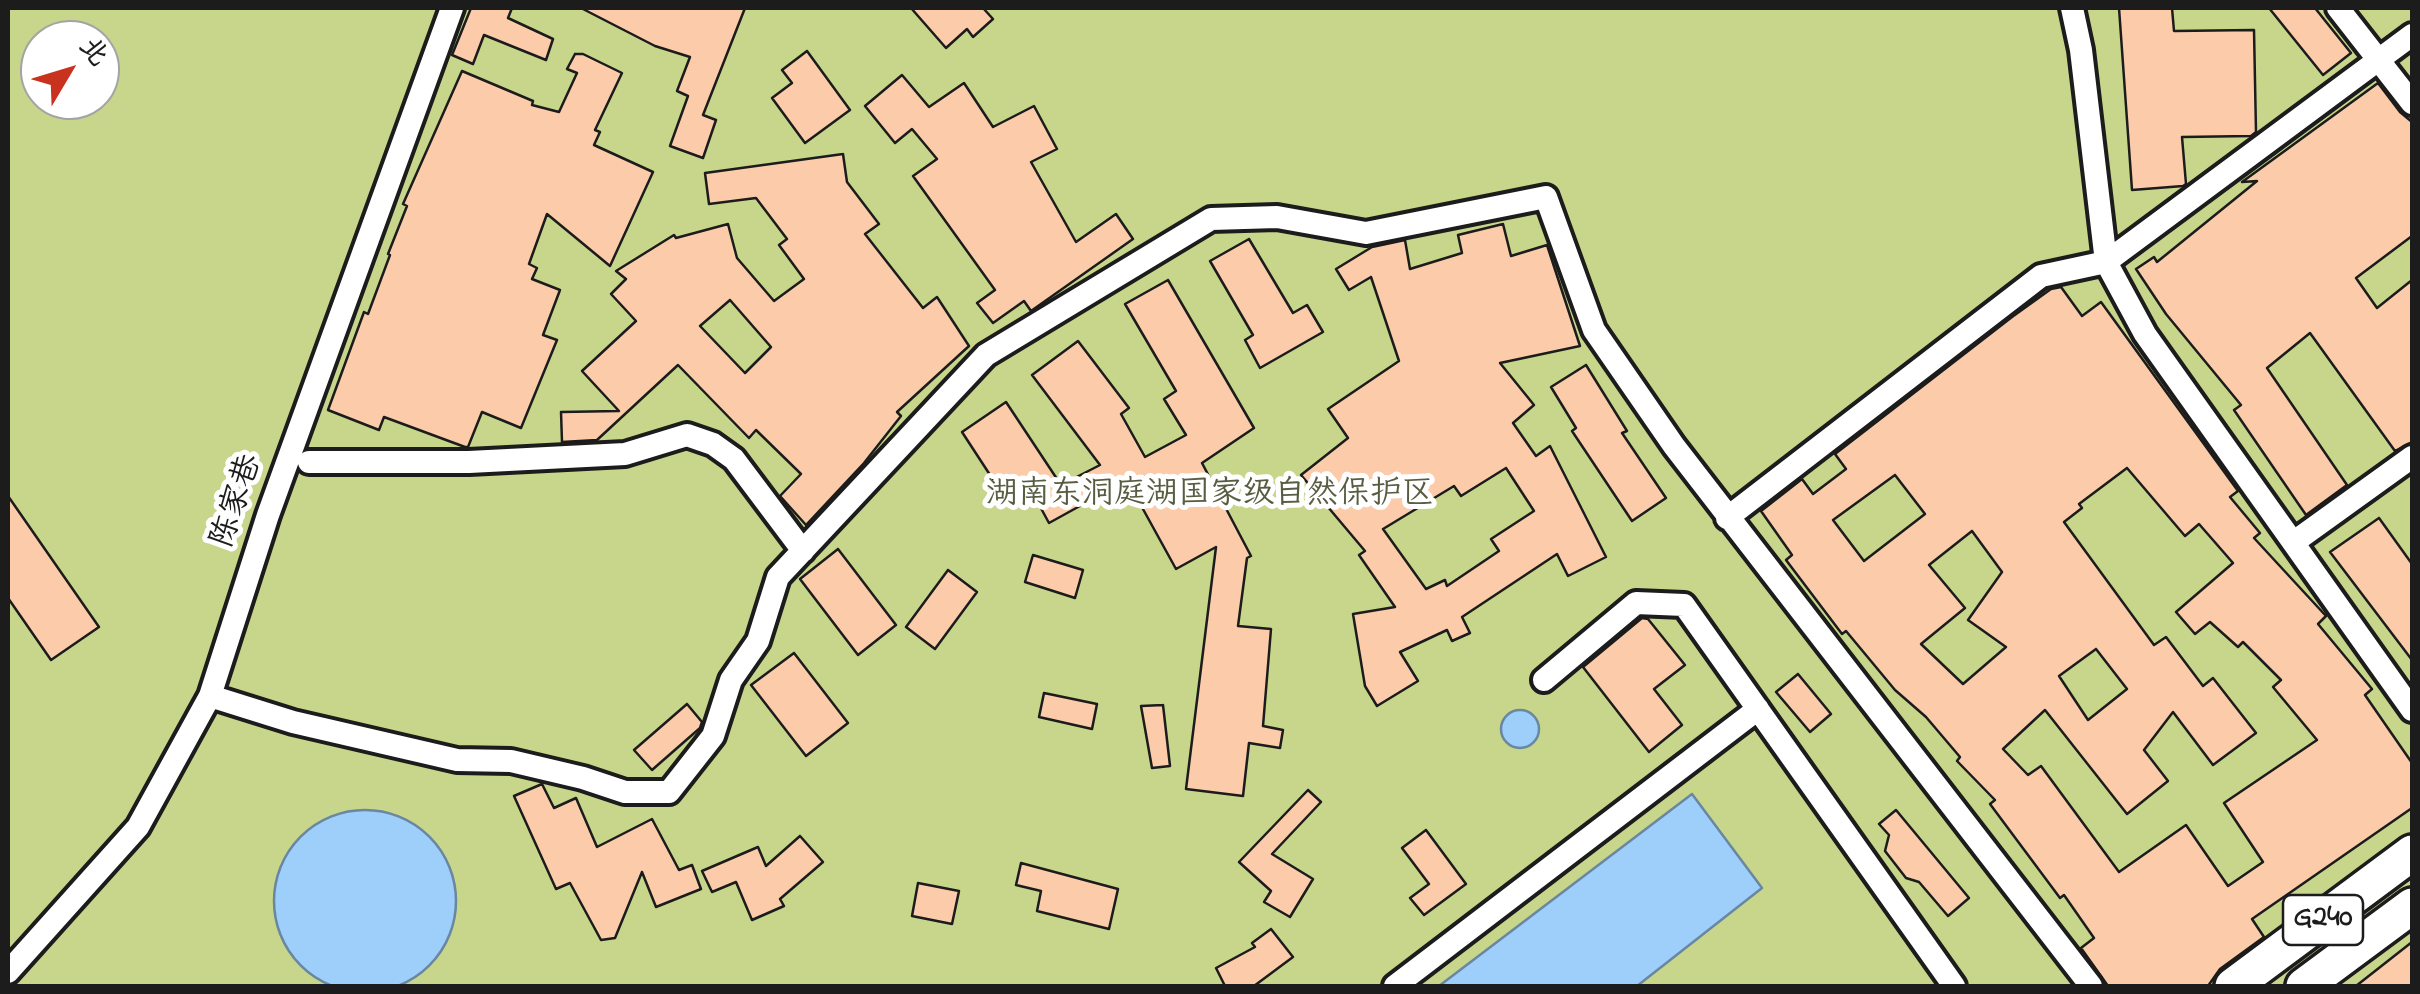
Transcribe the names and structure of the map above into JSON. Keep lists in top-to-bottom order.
{
  "streets": {
    "main road": ["G240"],
    "street": ["陈家巷"]
  },
  "parks": ["湖南东洞庭湖国家级自然保护区"],
  "north": "top right"
}
